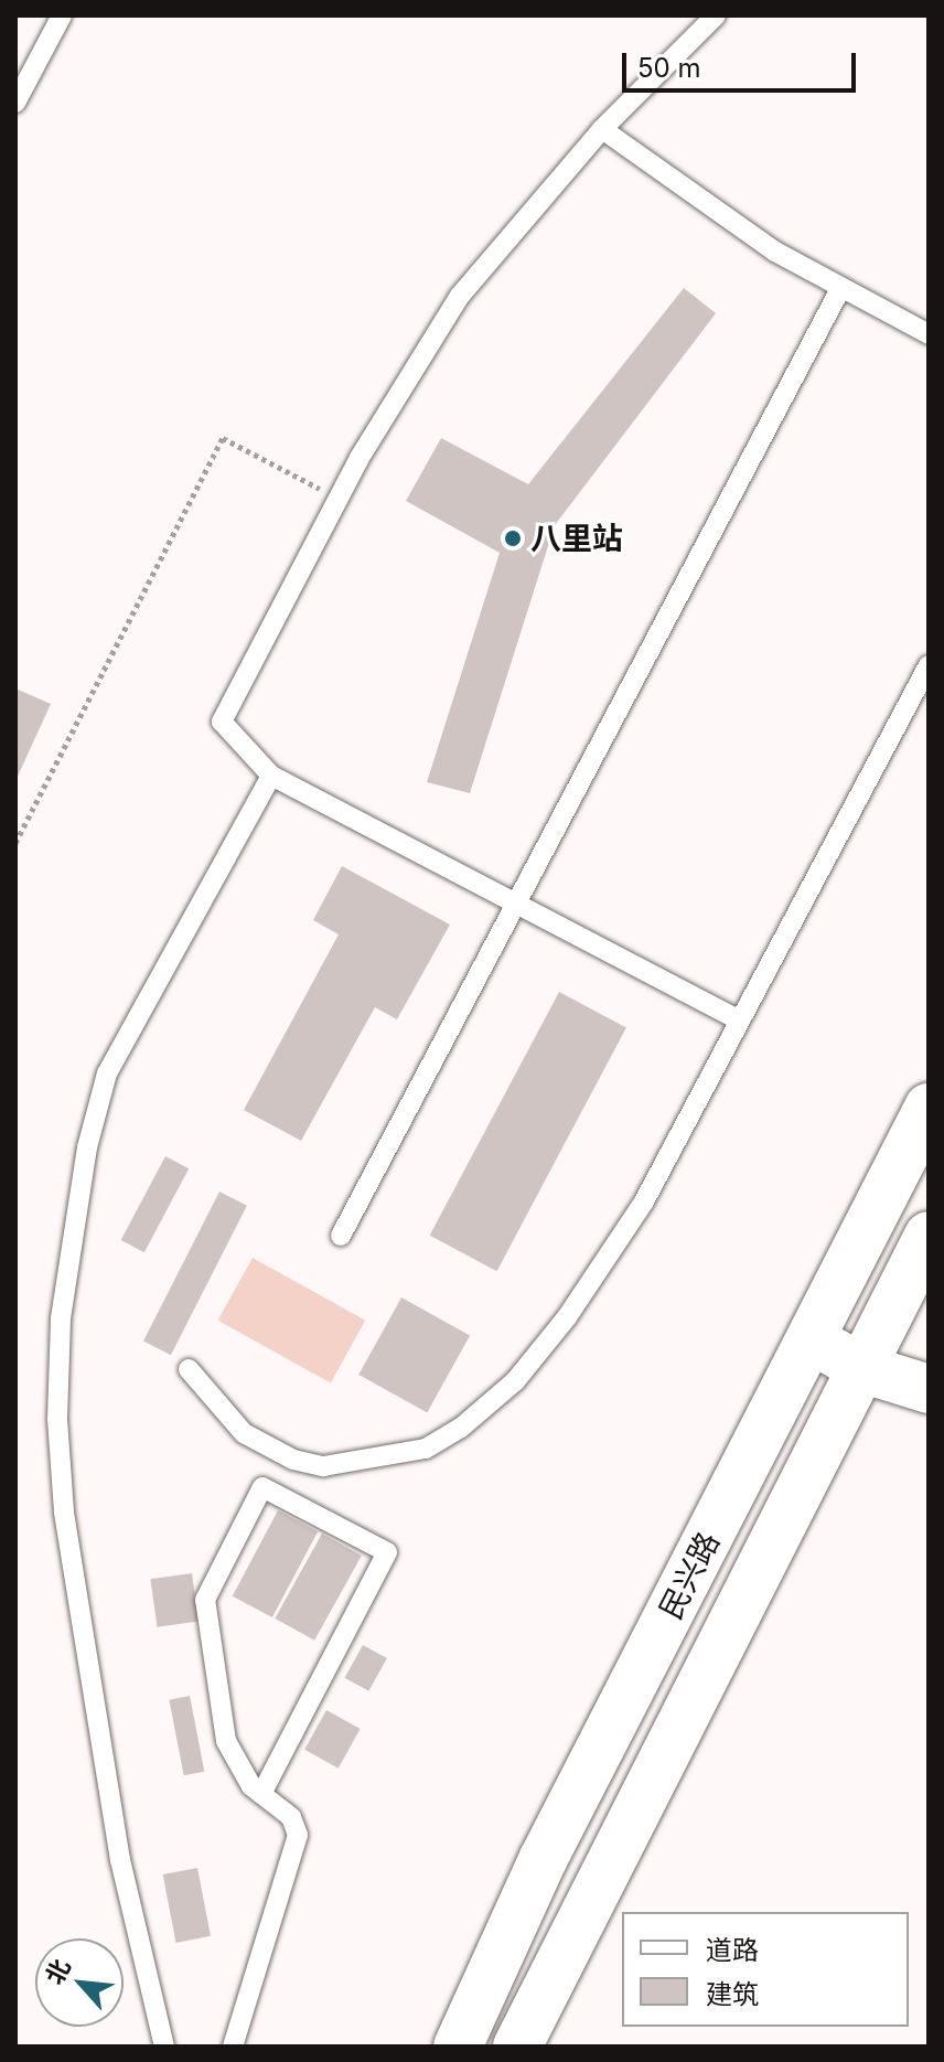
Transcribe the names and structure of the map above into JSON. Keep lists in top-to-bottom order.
{
  "streets": {
    "street": ["民兴路"]
  },
  "places": ["八里站"],
  "legend": ["道路", "建筑"],
  "scale_bar": "50 m",
  "north": "top left"
}
